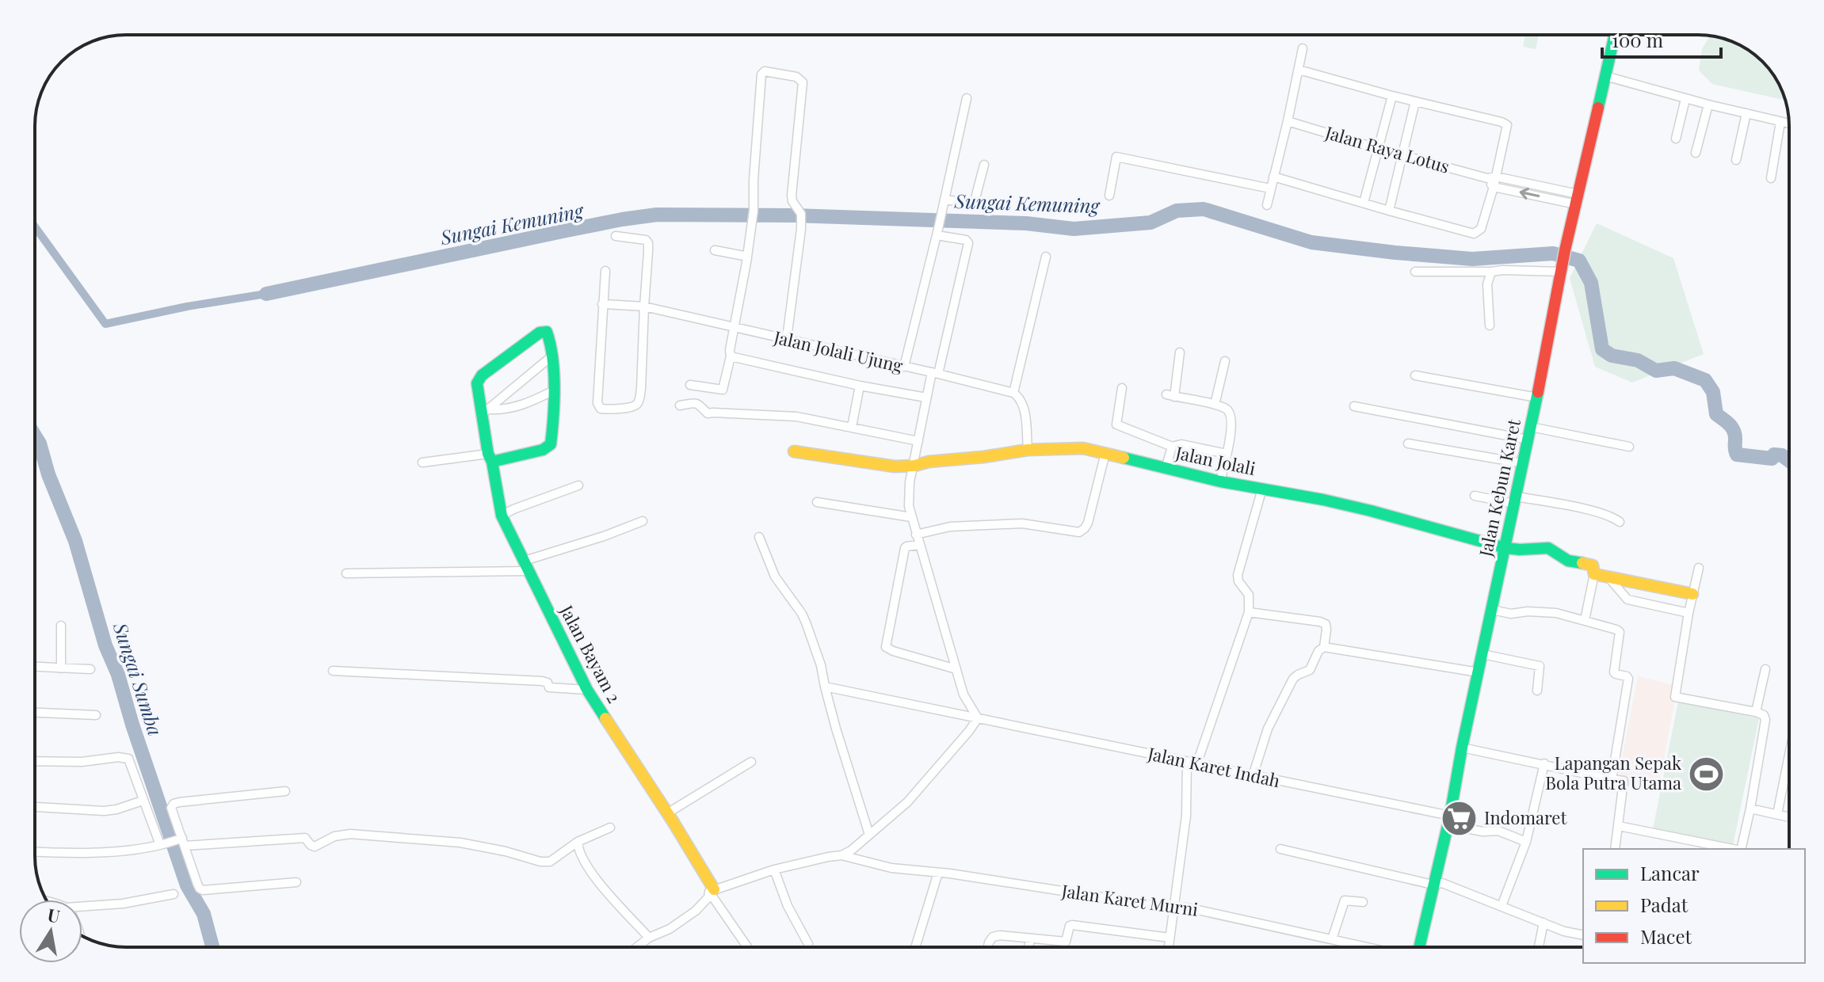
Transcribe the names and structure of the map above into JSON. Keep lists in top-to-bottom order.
{
  "streets": {
    "street": [
      "Jalan Raya Lotus",
      "Jalan Jolali Ujung",
      "Jalan Jolali",
      "Jalan Kebun Karet",
      "Jalan Bayam 2",
      "Jalan Karet Indah",
      "Jalan Karet Murni"
    ]
  },
  "crossings": [
    ["Jalan Raya Lotus", "Jalan Kebun Karet"],
    ["Jalan Jolali", "Jalan Kebun Karet"],
    ["Jalan Kebun Karet", "Jalan Karet Indah"]
  ],
  "water": ["Sungai Kemuning", "Sungai Sumba"],
  "places": {
    "sports": ["Lapangan Sepak Bola Putra Utama"],
    "supermarket": ["Indomaret"]
  },
  "legend": ["Lancar", "Padat", "Macet"],
  "scale_bar": "100 m",
  "north": "top"
}
